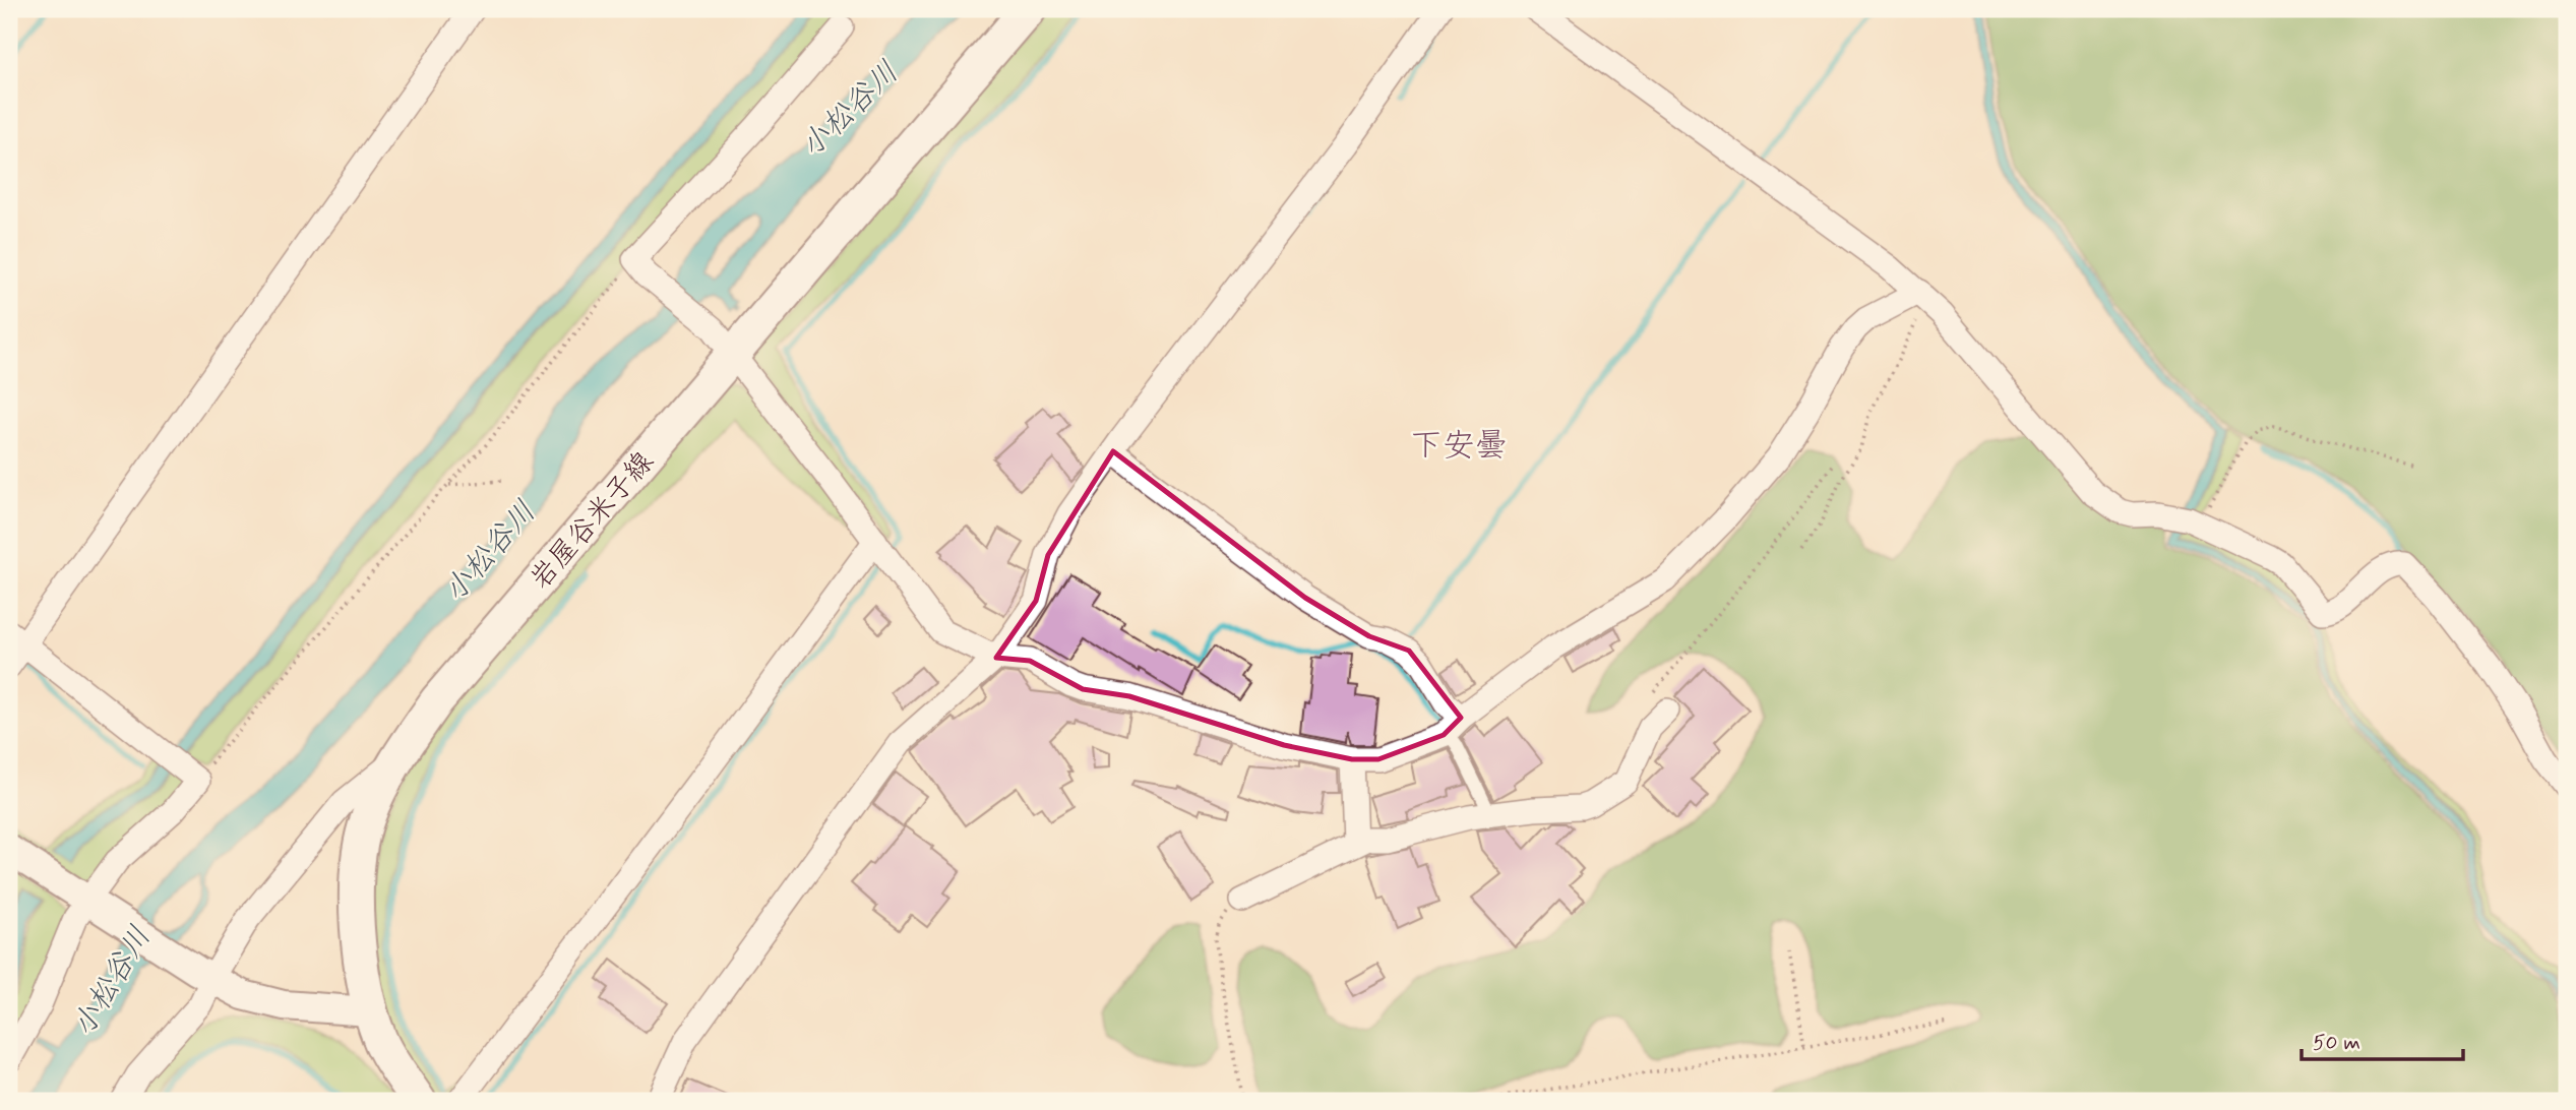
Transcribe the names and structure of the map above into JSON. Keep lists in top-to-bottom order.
{
  "streets": {
    "main road": ["岩屋谷米子線"]
  },
  "districts": ["下安曇"],
  "water": ["小松谷川"],
  "scale_bar": "50 m"
}
